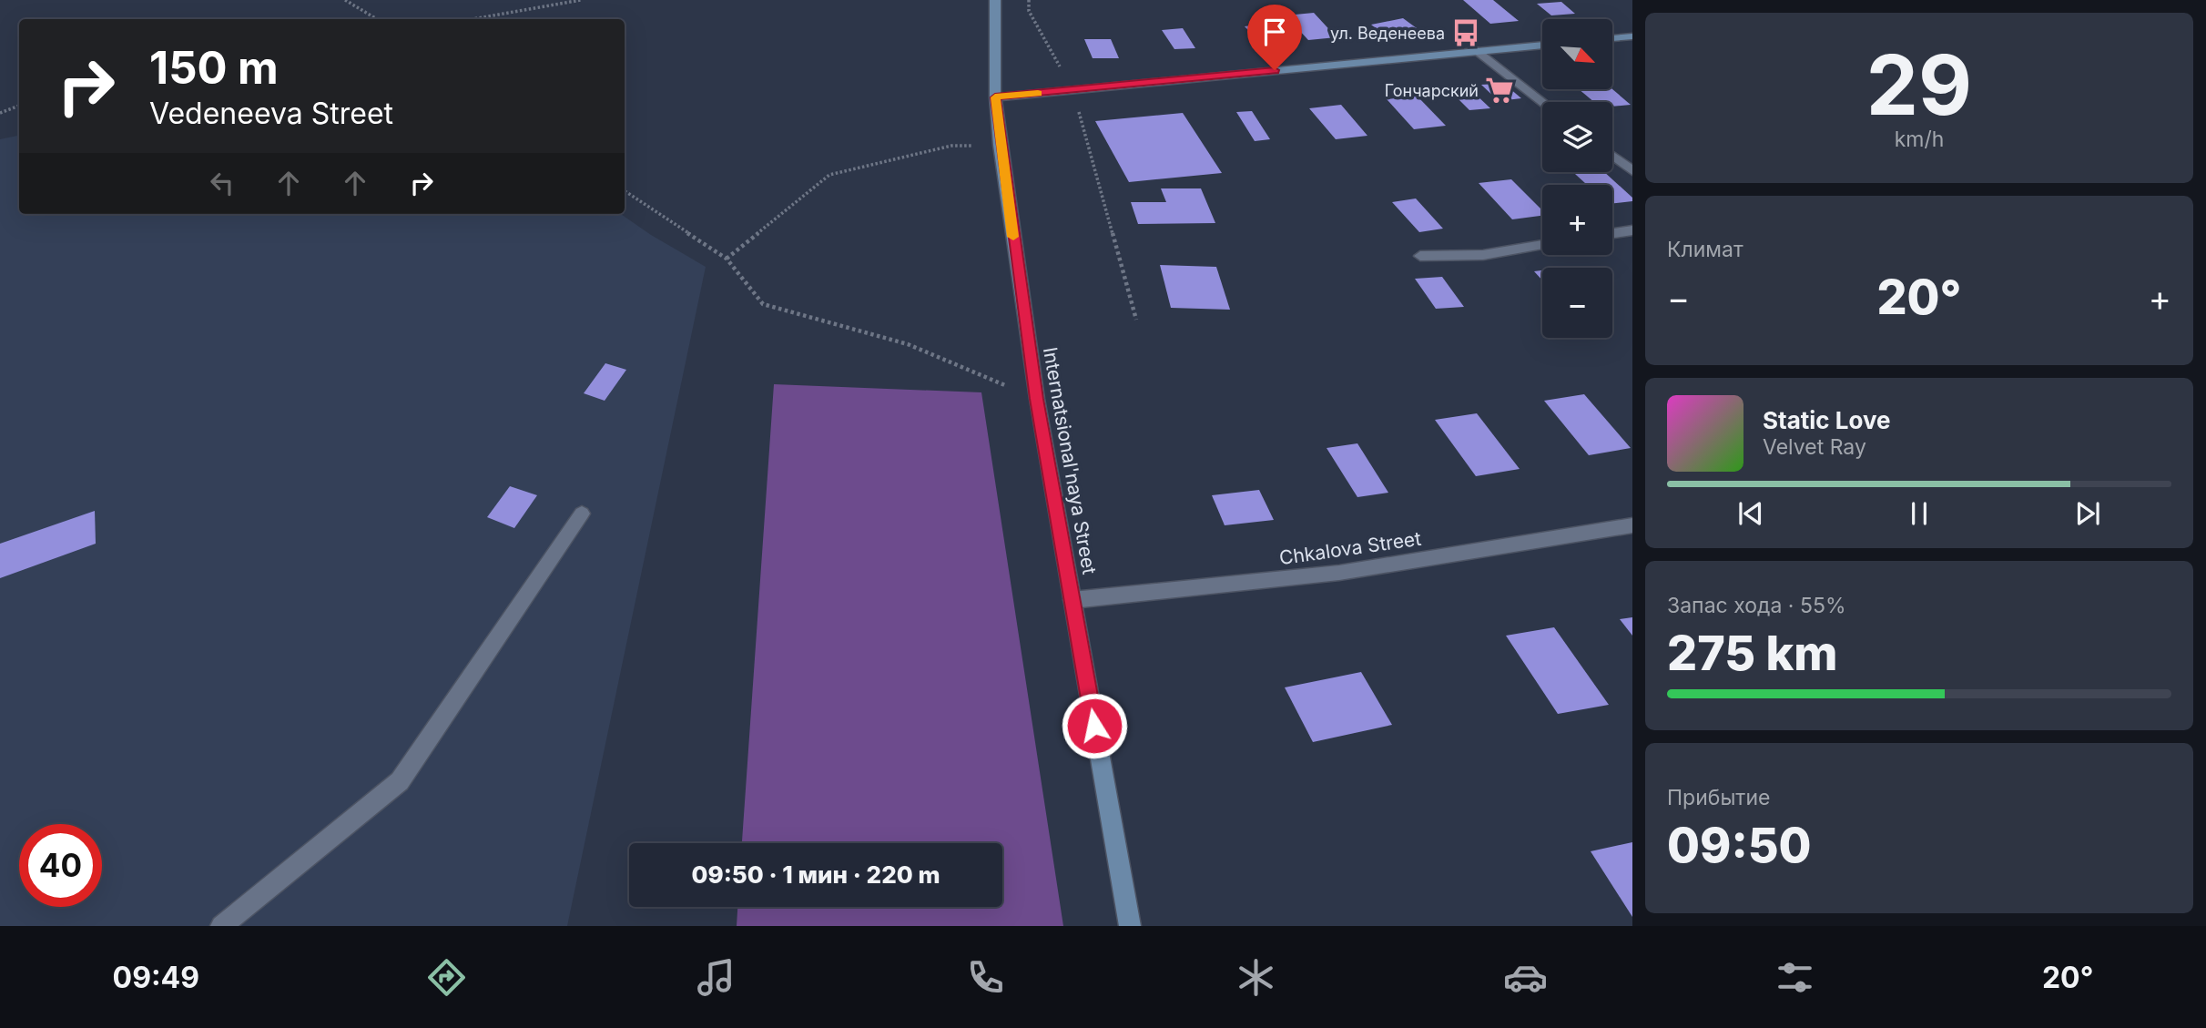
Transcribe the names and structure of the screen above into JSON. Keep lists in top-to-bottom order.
{
  "streets": {
    "street": ["Internatsional'naya Street", "Chkalova Street"]
  },
  "crossings": [
    ["Internatsional'naya Street", "Chkalova Street"]
  ],
  "places": {
    "bus stop": ["ул. Веденеева"],
    "supermarket": ["Гончарский"]
  },
  "north": "bottom right",
  "page": {
    "tile": [
      ["29", "km/h"],
      "Климат",
      ["Запас хода · 55%", "275 km"],
      ["Прибытие", "09:50"]
    ],
    "map_buttons": ["+", "−"],
    "turn": ["150 m", "Vedeneeva Street"],
    "heat": ["−", "20°", "+"],
    "song": ["Static Love", "Velvet Ray"],
    "limit": "40",
    "trip": "09:50 · 1 мин · 220 m",
    "tabs": ["09:49", "20°"]
  }
}
